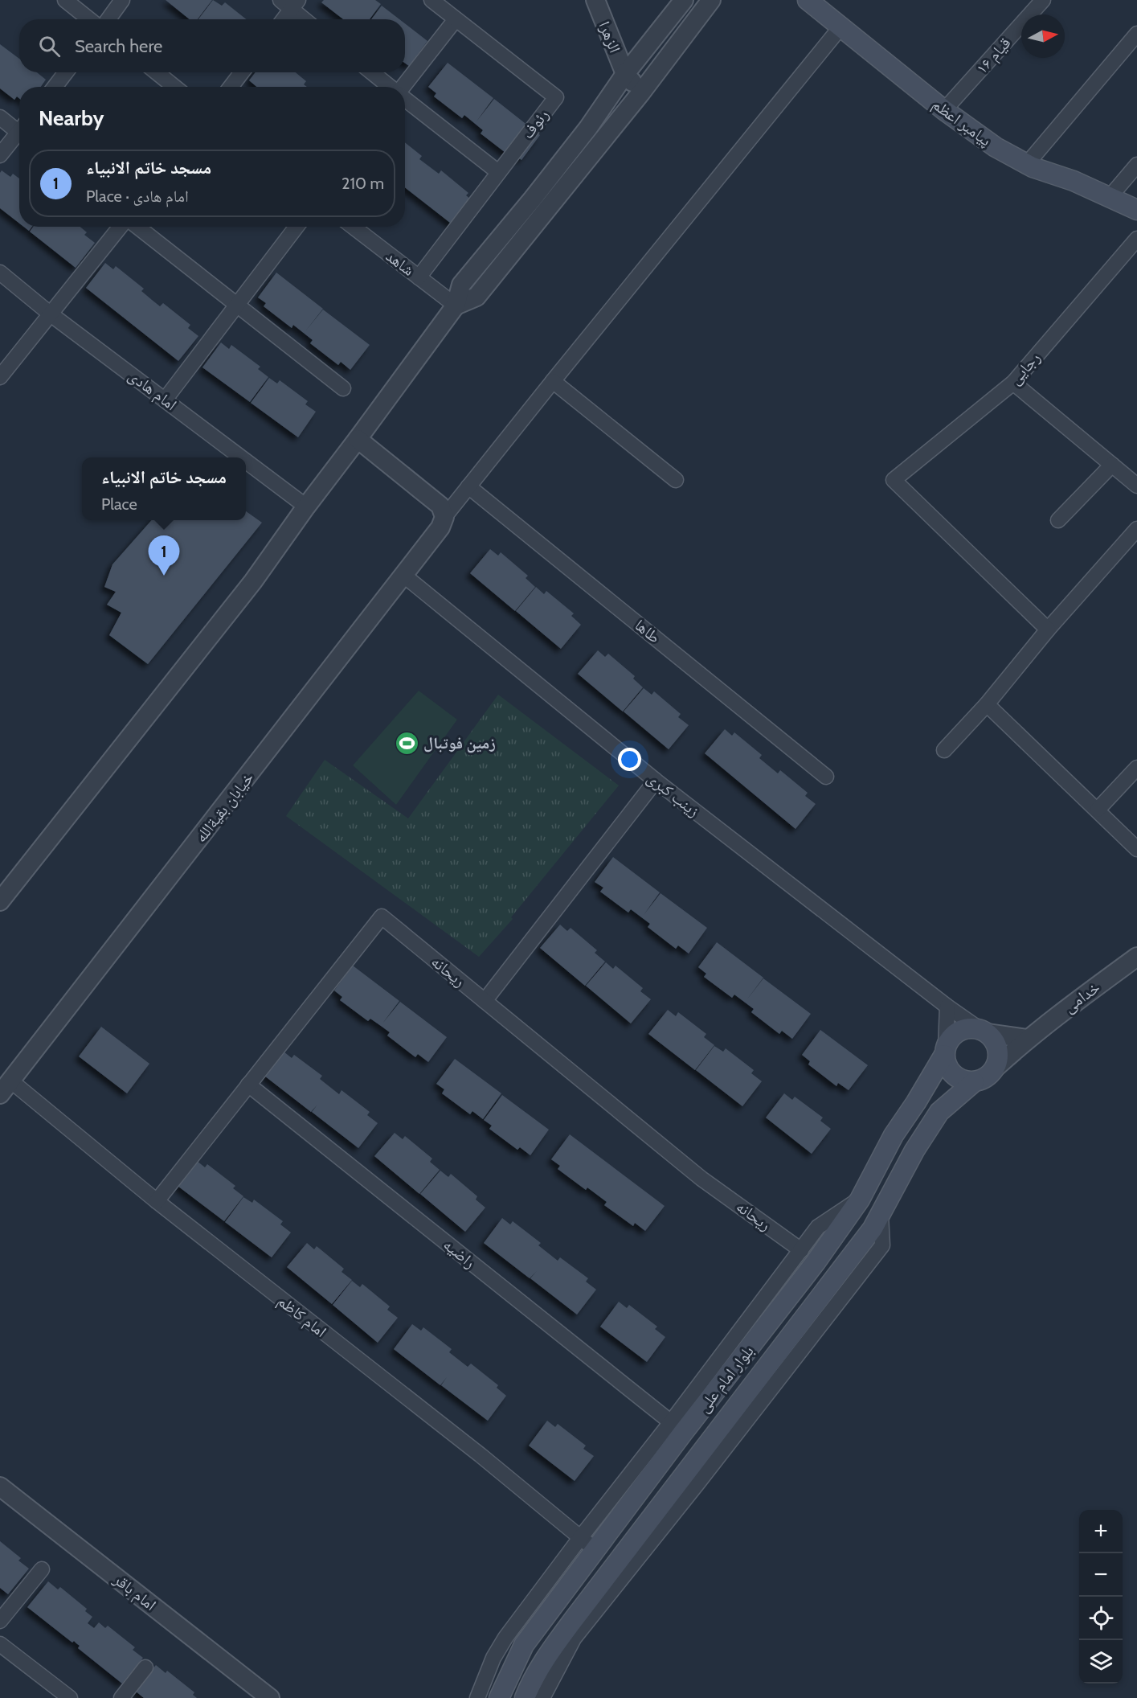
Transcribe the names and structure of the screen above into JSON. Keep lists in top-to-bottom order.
{
  "streets": {
    "main road": ["پیامبر اعظم", "بلوار امام علی"],
    "street": [
      "الزهرا",
      "قیام ۱۶",
      "رئوف",
      "شاهد",
      "رجایی",
      "امام هادی",
      "طاها",
      "زینب کبری",
      "خیابان بقیةالله",
      "ریحانه",
      "خدامی",
      "راضیه",
      "امام کاظم",
      "امام باقر"
    ]
  },
  "crossings": [
    ["قیام ۱۶", "پیامبر اعظم"],
    ["رئوف", "شاهد"],
    ["زینب کبری", "خیابان بقیةالله"],
    ["زینب کبری", "خدامی"],
    ["زینب کبری", "بلوار امام علی"],
    ["خیابان بقیةالله", "امام کاظم"],
    ["ریحانه", "راضیه"],
    ["ریحانه", "امام کاظم"],
    ["خدامی", "بلوار امام علی"],
    ["امام کاظم", "بلوار امام علی"]
  ],
  "places": {
    "sports": ["زمین فوتبال"]
  },
  "north": "right",
  "page": {
    "search": "Search here",
    "heading": "Nearby",
    "list": [
      {
        "mark": "1",
        "name": "مسجد خاتم الانبیاء",
        "note": "Place · امام هادی",
        "value": "210 m"
      }
    ],
    "popup": ["مسجد خاتم الانبیاء", "Place"],
    "pins": "1",
    "map_buttons": ["+", "−"]
  }
}
